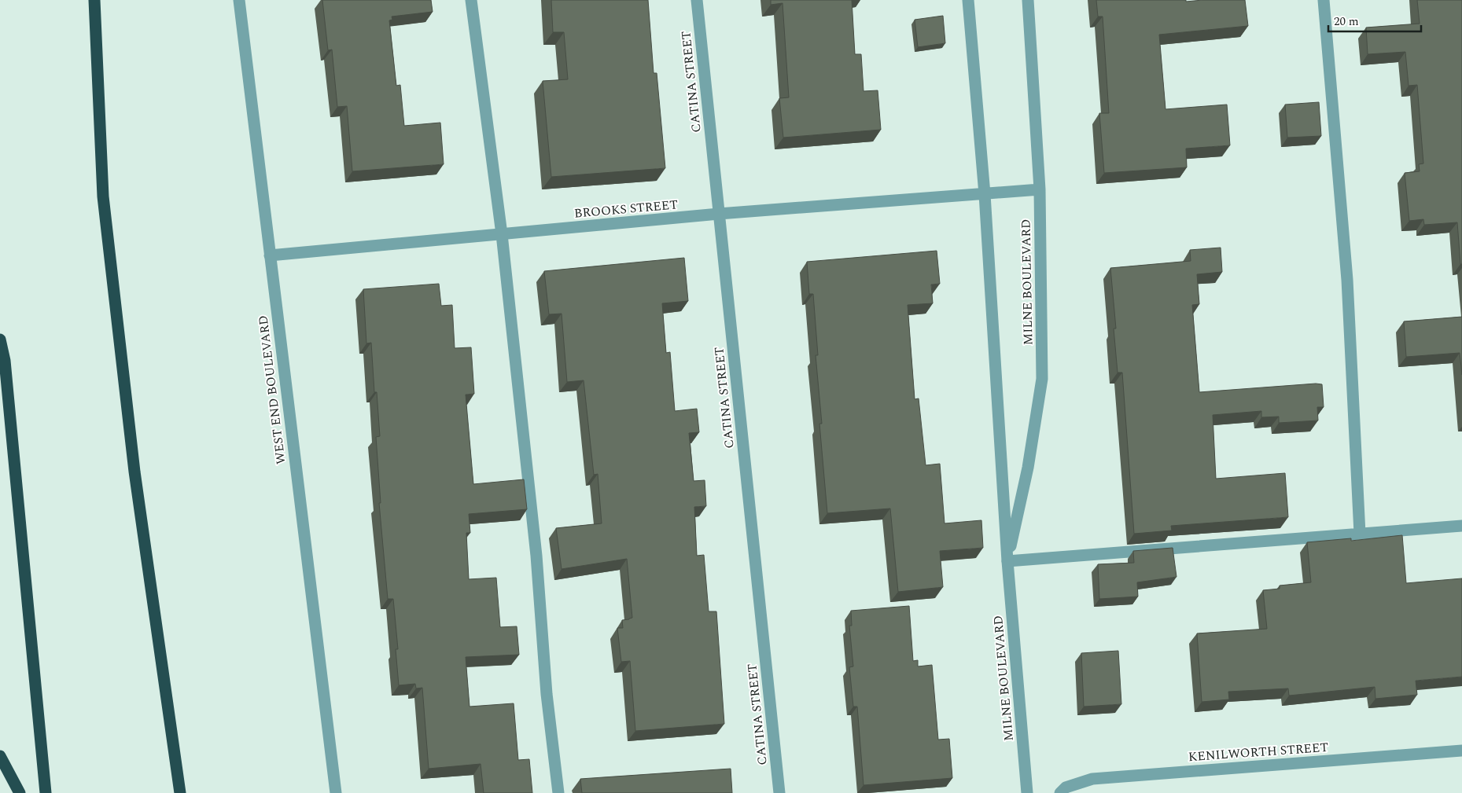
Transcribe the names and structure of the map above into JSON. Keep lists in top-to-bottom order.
{
  "streets": {
    "street": [
      "CATINA STREET",
      "BROOKS STREET",
      "MILNE BOULEVARD",
      "WEST END BOULEVARD",
      "KENILWORTH STREET"
    ]
  },
  "crossings": [
    ["CATINA STREET", "BROOKS STREET"],
    ["BROOKS STREET", "MILNE BOULEVARD"],
    ["BROOKS STREET", "WEST END BOULEVARD"]
  ],
  "scale_bar": "20 m"
}
